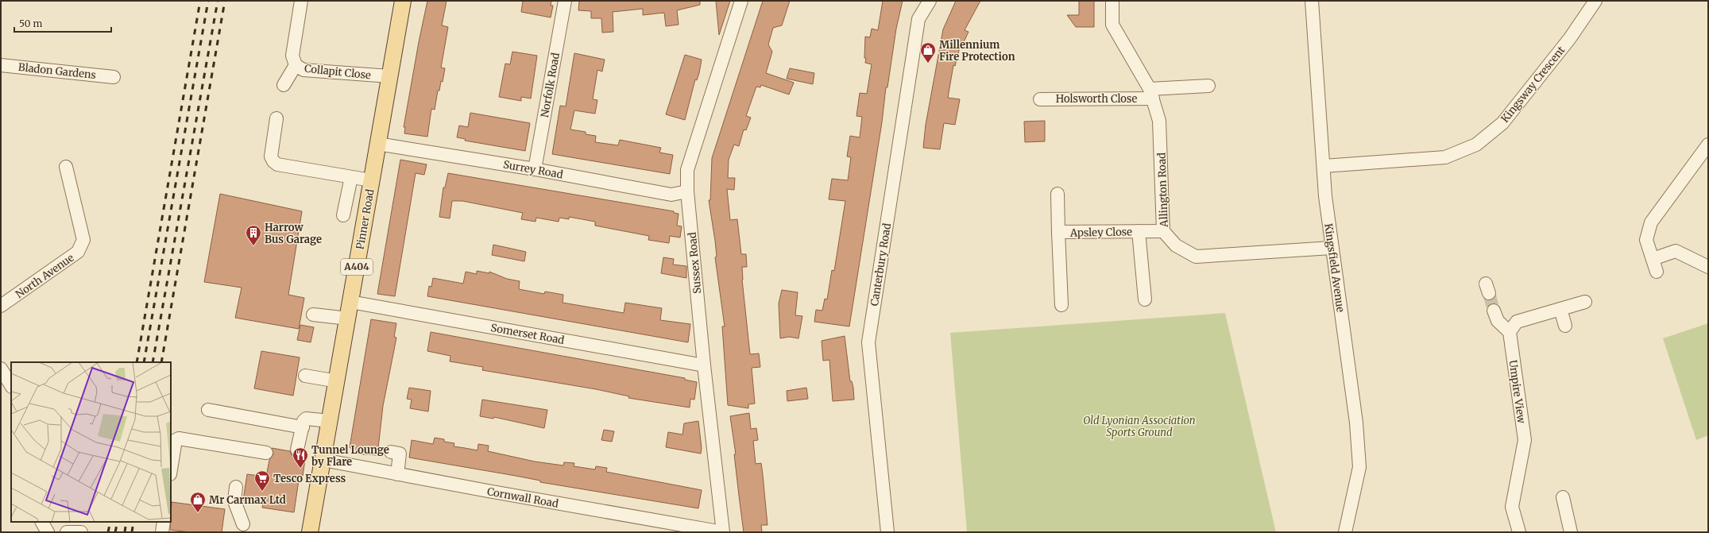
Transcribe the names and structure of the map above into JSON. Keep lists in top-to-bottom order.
{
  "streets": {
    "main road": ["Pinner Road", "A404"],
    "street": [
      "Bladon Gardens",
      "Collapit Close",
      "Kingsway Crescent",
      "Norfolk Road",
      "Holsworth Close",
      "Surrey Road",
      "Allington Road",
      "Apsley Close",
      "Sussex Road",
      "Canterbury Road",
      "Kingsfield Avenue",
      "North Avenue",
      "Somerset Road",
      "Umpire View",
      "Cornwall Road"
    ]
  },
  "crossings": [
    ["Collapit Close", "Pinner Road"],
    ["Kingsway Crescent", "Kingsfield Avenue"],
    ["Norfolk Road", "Surrey Road"],
    ["Holsworth Close", "Allington Road"],
    ["Surrey Road", "Pinner Road"],
    ["Surrey Road", "Sussex Road"],
    ["Allington Road", "Apsley Close"],
    ["Allington Road", "Kingsfield Avenue"],
    ["Pinner Road", "Somerset Road"],
    ["Pinner Road", "Cornwall Road"],
    ["Sussex Road", "Somerset Road"],
    ["Sussex Road", "Cornwall Road"]
  ],
  "parks": ["Old Lyonian Association Sports Ground"],
  "places": {
    "shop": ["Millennium Fire Protection", "Mr Carmax Ltd"],
    "building": ["Harrow Bus Garage"],
    "restaurant": ["Tunnel Lounge by Flare"],
    "supermarket": ["Tesco Express"]
  },
  "scale_bar": "50 m"
}
